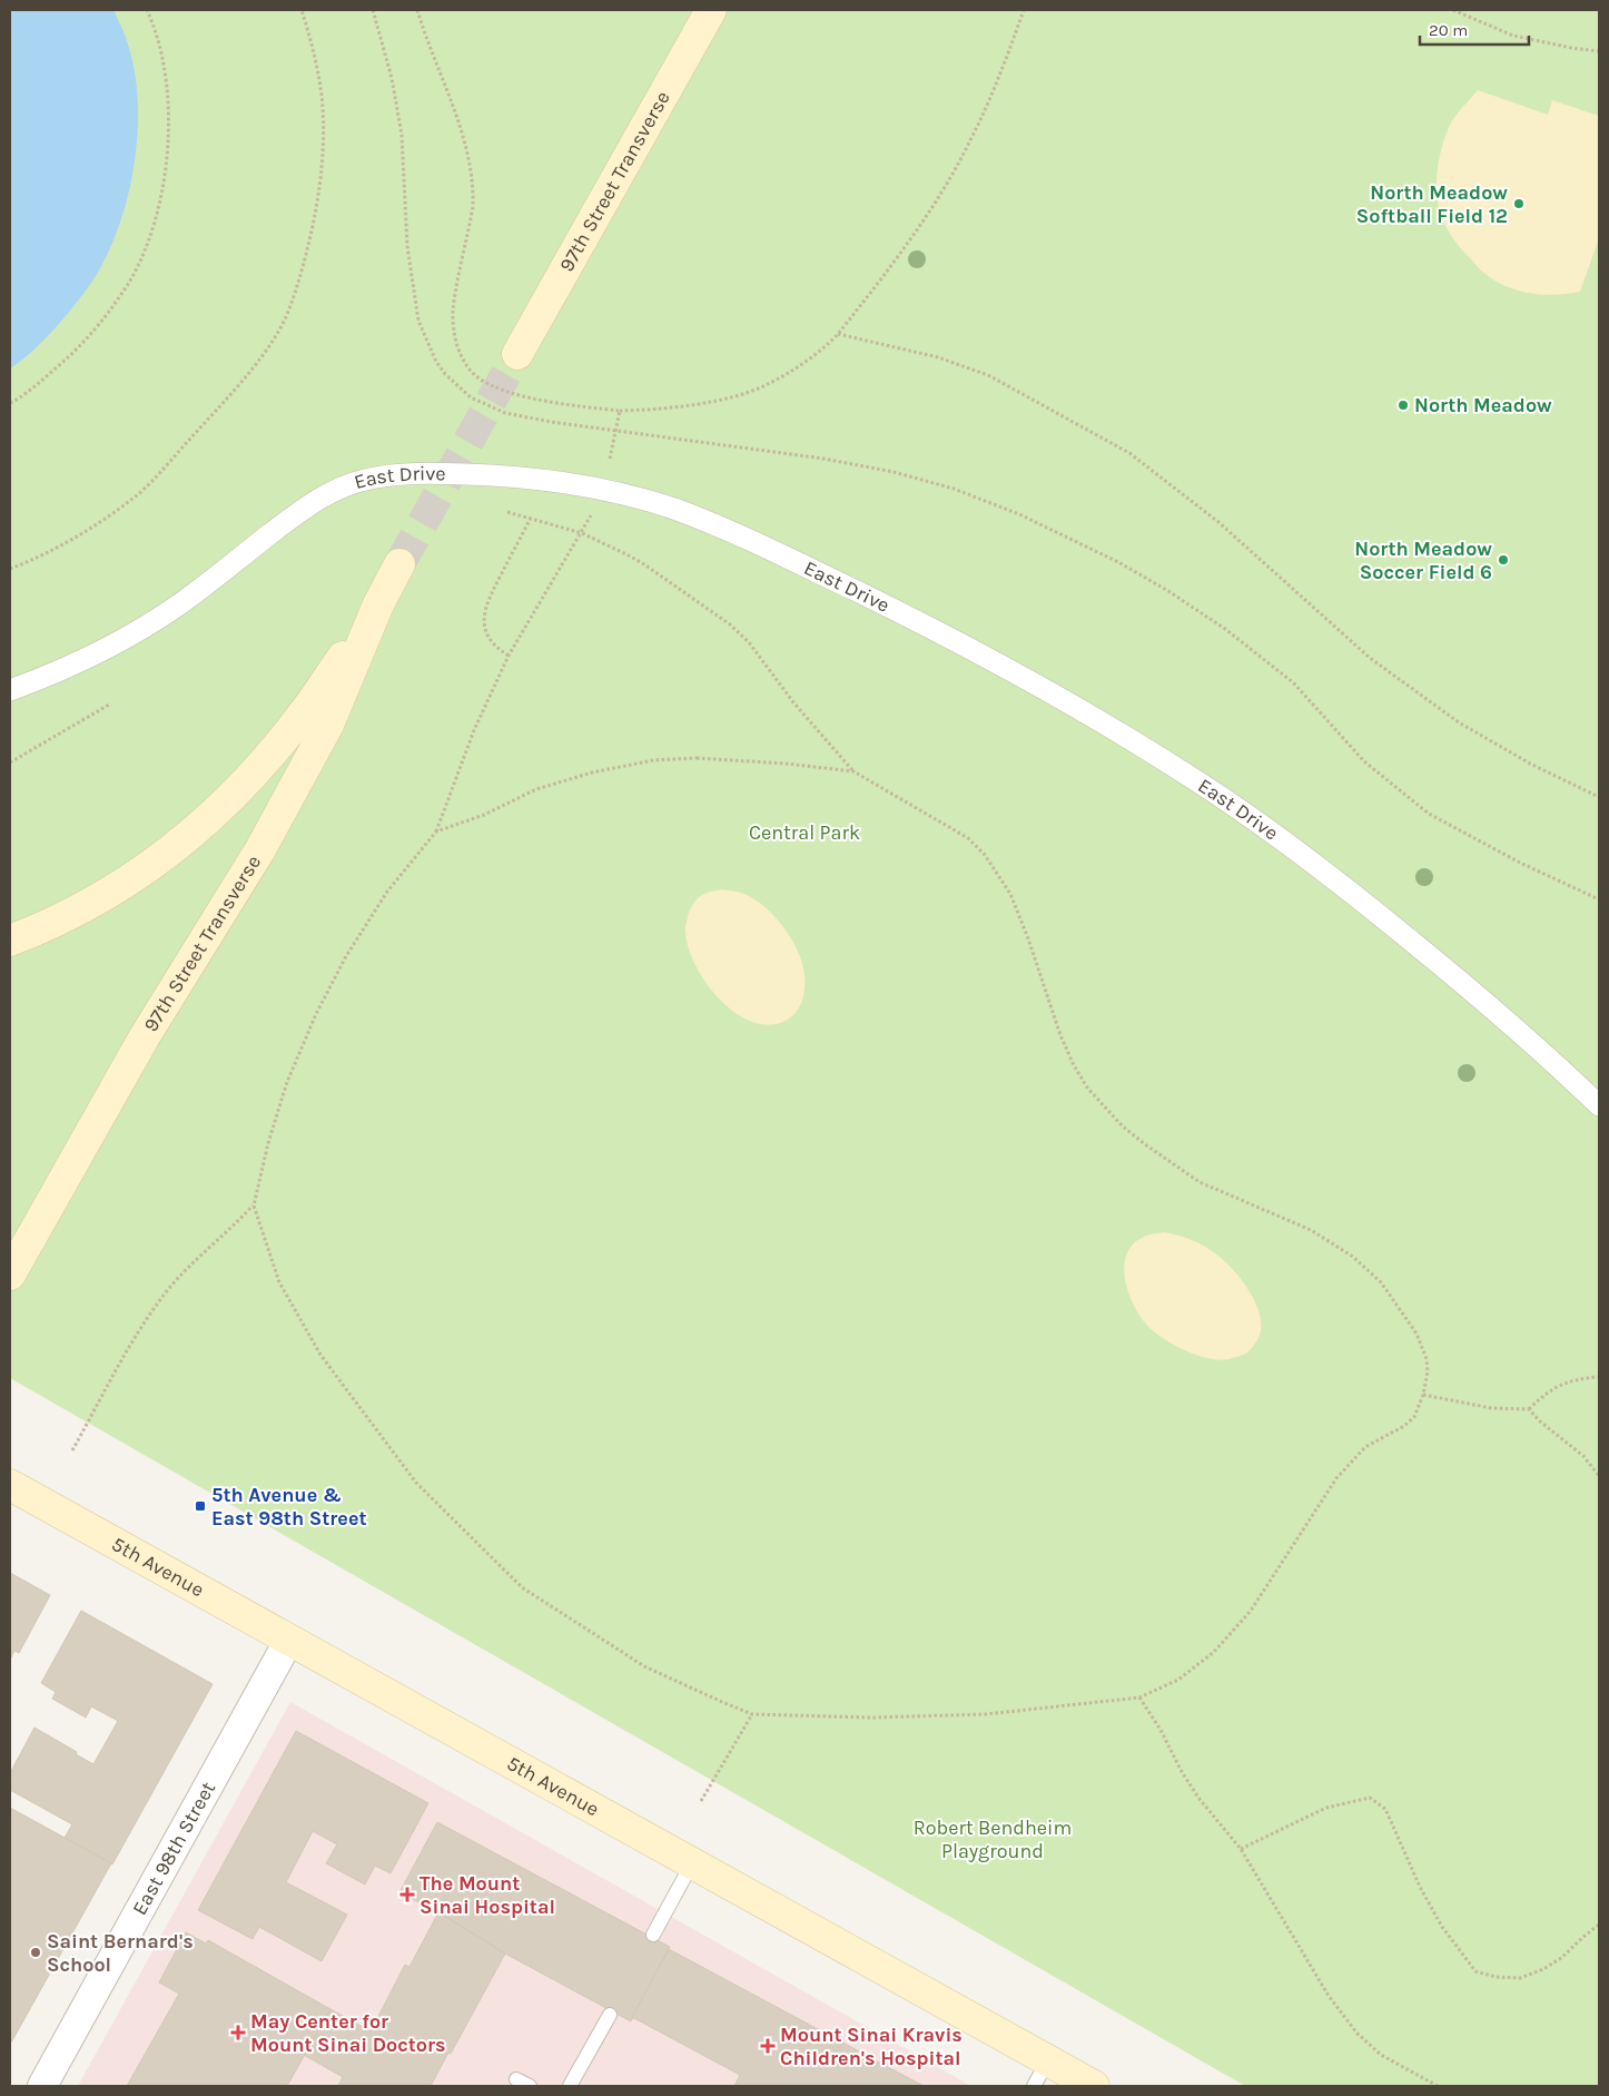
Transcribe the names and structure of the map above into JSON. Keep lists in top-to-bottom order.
{
  "streets": {
    "main road": ["97th Street Transverse", "5th Avenue"],
    "street": ["East Drive", "East 98th Street"]
  },
  "crossings": [
    ["5th Avenue", "East 98th Street"]
  ],
  "parks": ["Central Park", "Robert Bendheim Playground"],
  "places": {
    "other": [
      "North Meadow Softball Field 12",
      "North Meadow",
      "North Meadow Soccer Field 6",
      "Saint Bernard's School"
    ],
    "transit": ["5th Avenue & East 98th Street"],
    "health": ["The Mount Sinai Hospital", "May Center for Mount Sinai Doctors", "Mount Sinai Kravis Children's Hospital"]
  },
  "scale_bar": "20 m"
}
